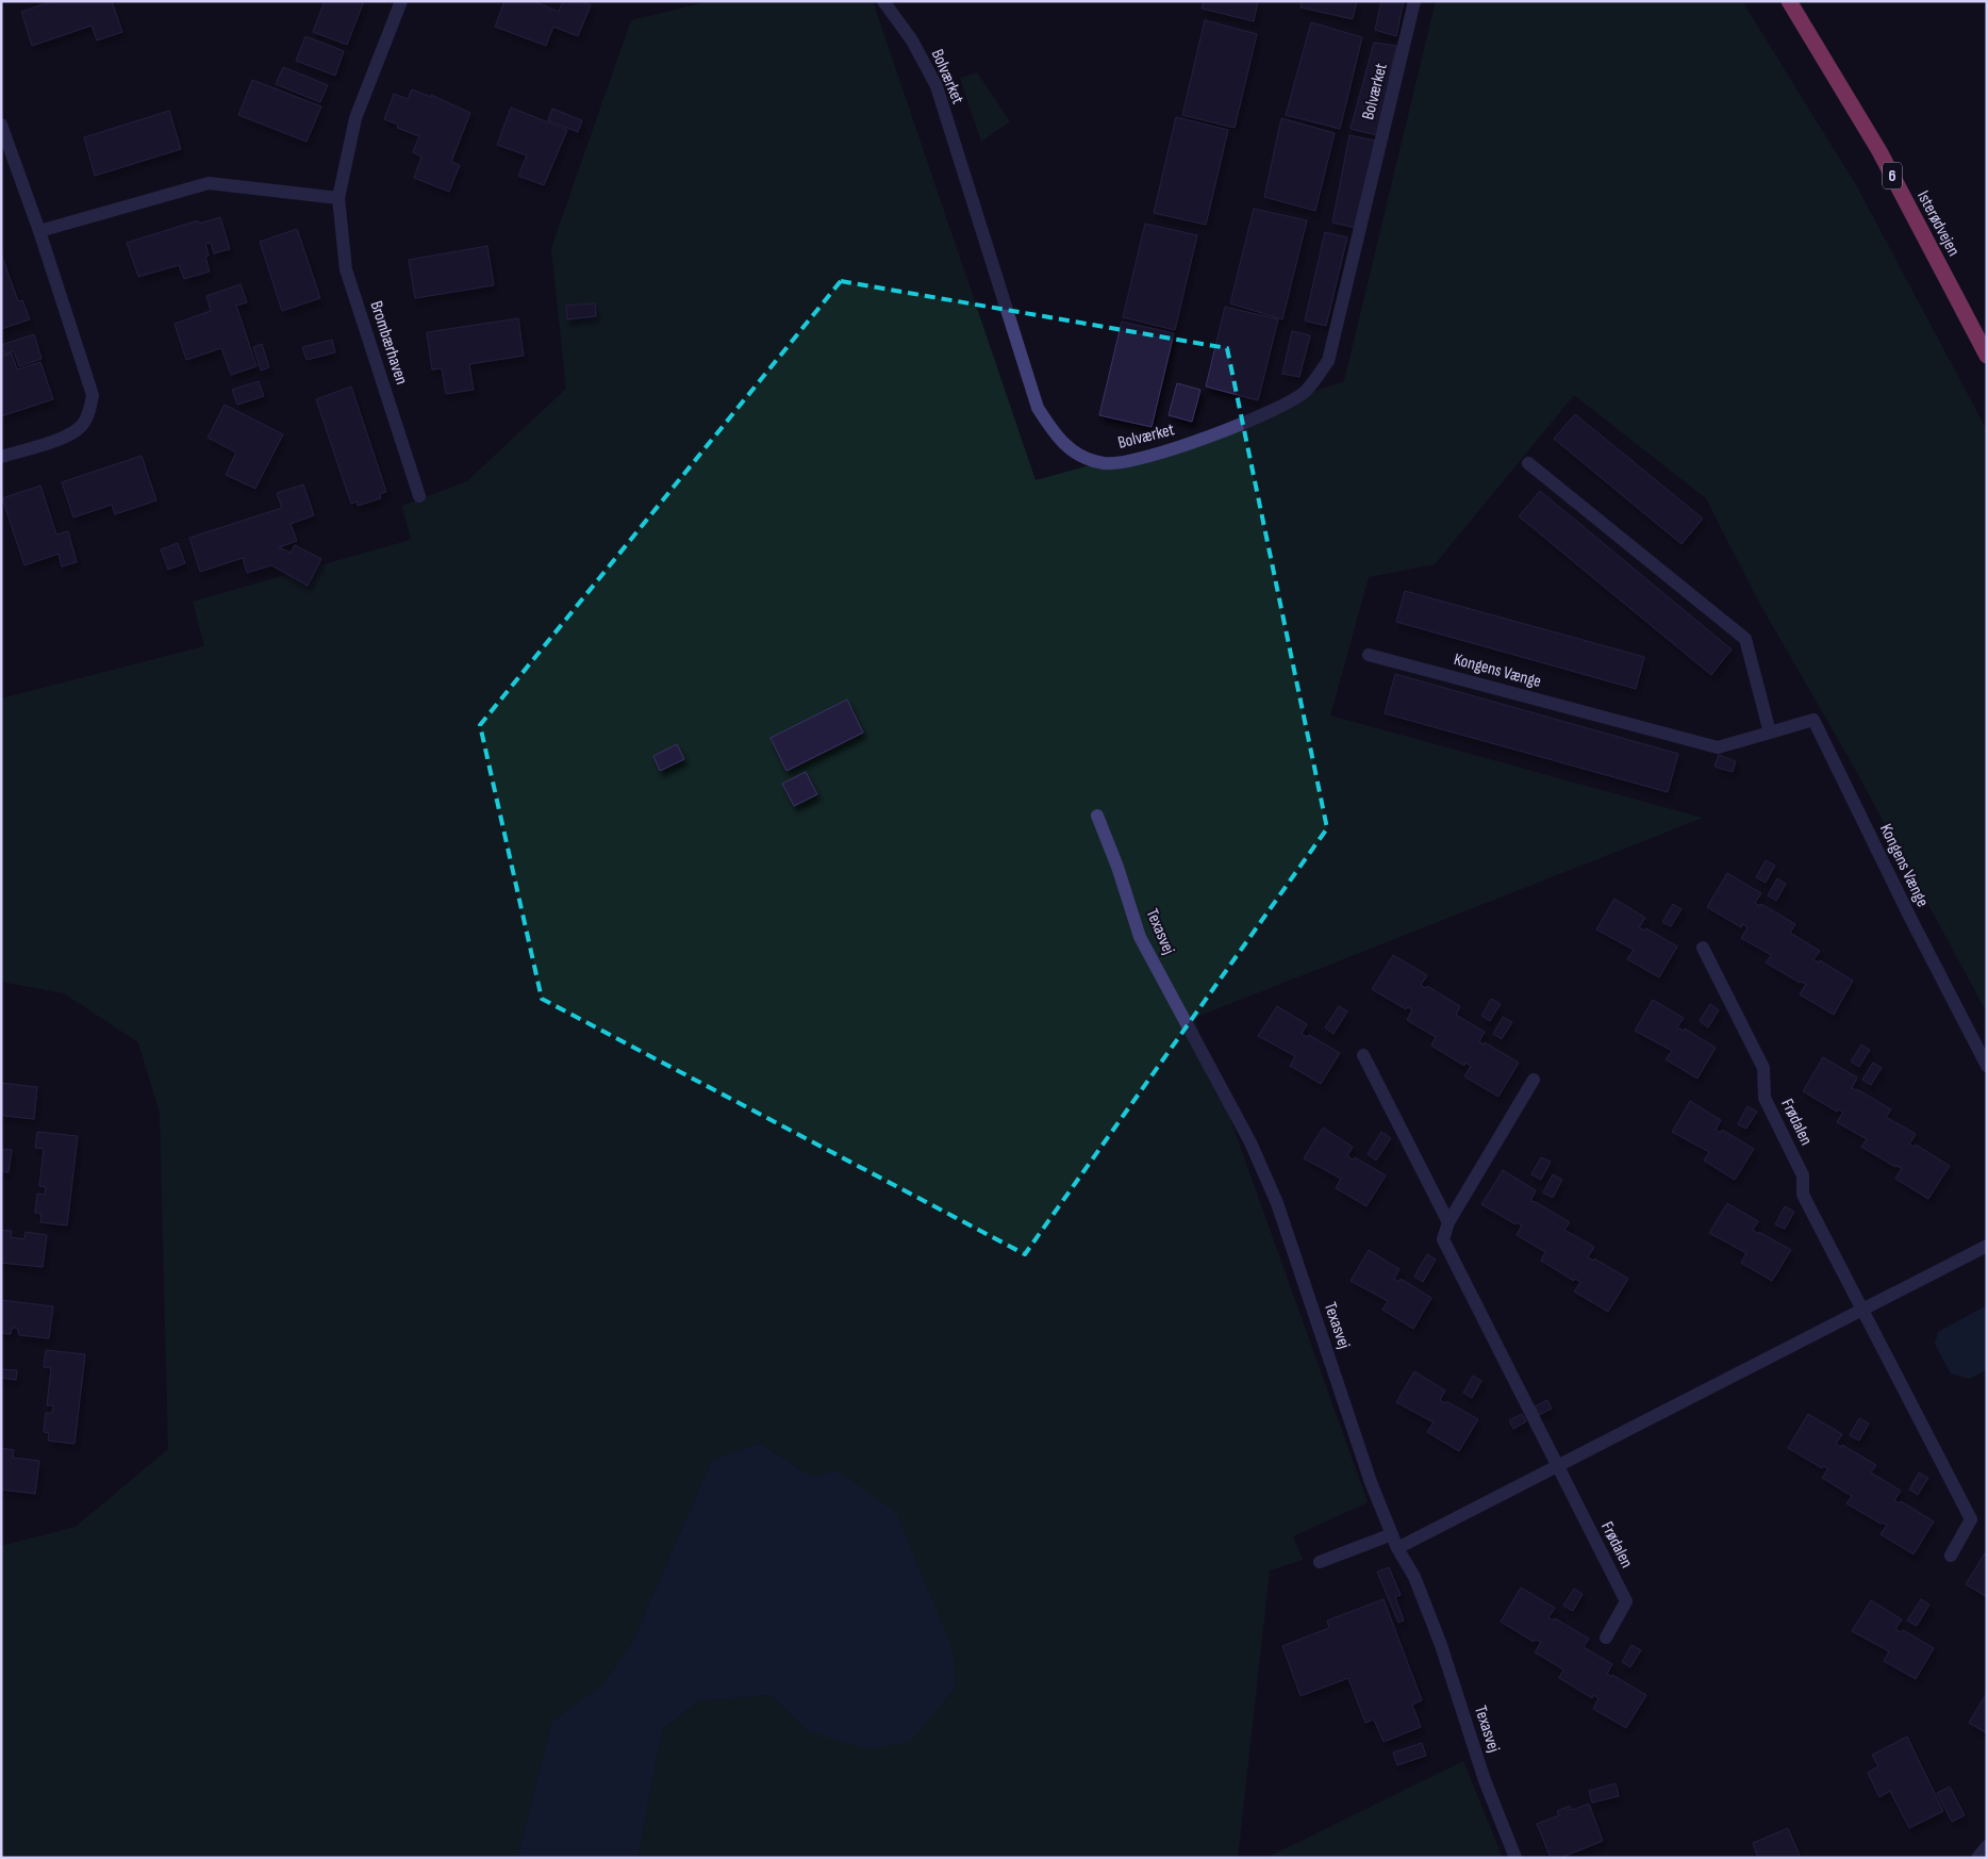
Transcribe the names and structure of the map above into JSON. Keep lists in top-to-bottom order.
{
  "streets": {
    "highway": ["6", "Isterødvejen"],
    "street": [
      "Bolværket",
      "Brombærhaven",
      "Kongens Vænge",
      "Texasvej",
      "Frødalen"
    ]
  }
}
